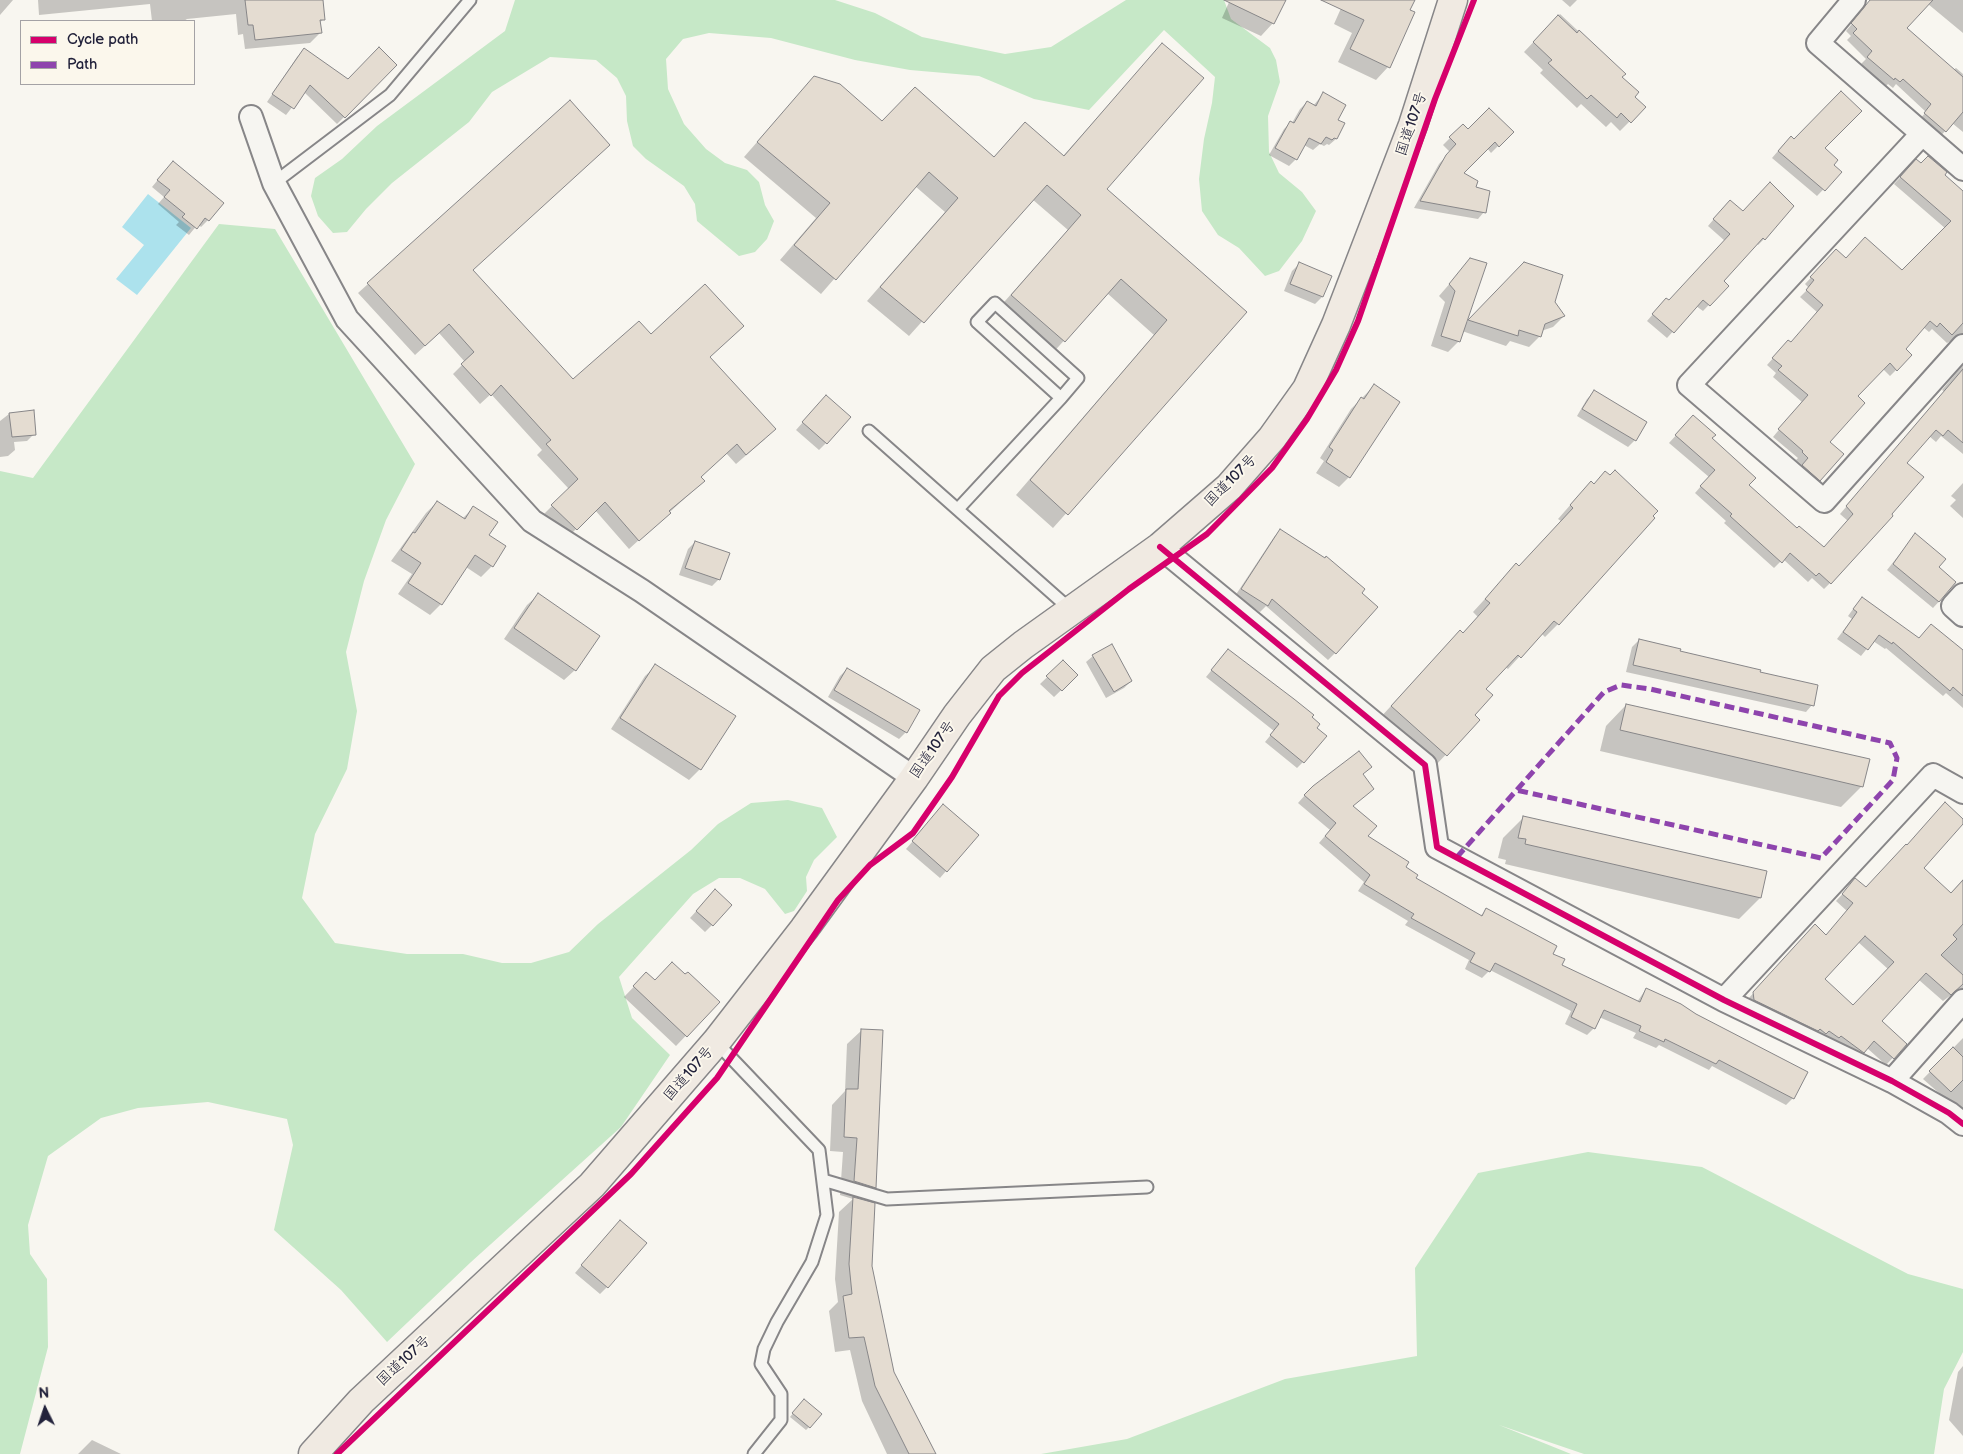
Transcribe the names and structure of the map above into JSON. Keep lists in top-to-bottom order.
{
  "streets": {
    "highway": ["国道107号"]
  },
  "legend": ["Cycle path", "Path"],
  "north": "top"
}
